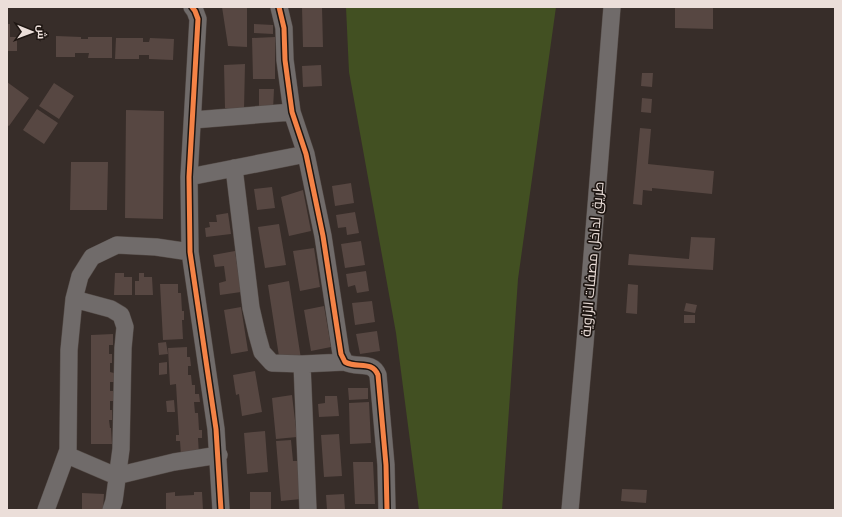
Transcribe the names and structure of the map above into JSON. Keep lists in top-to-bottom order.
{
  "streets": {
    "street": ["طريق لداخل مصفات الزاوية"]
  },
  "north": "right"
}
